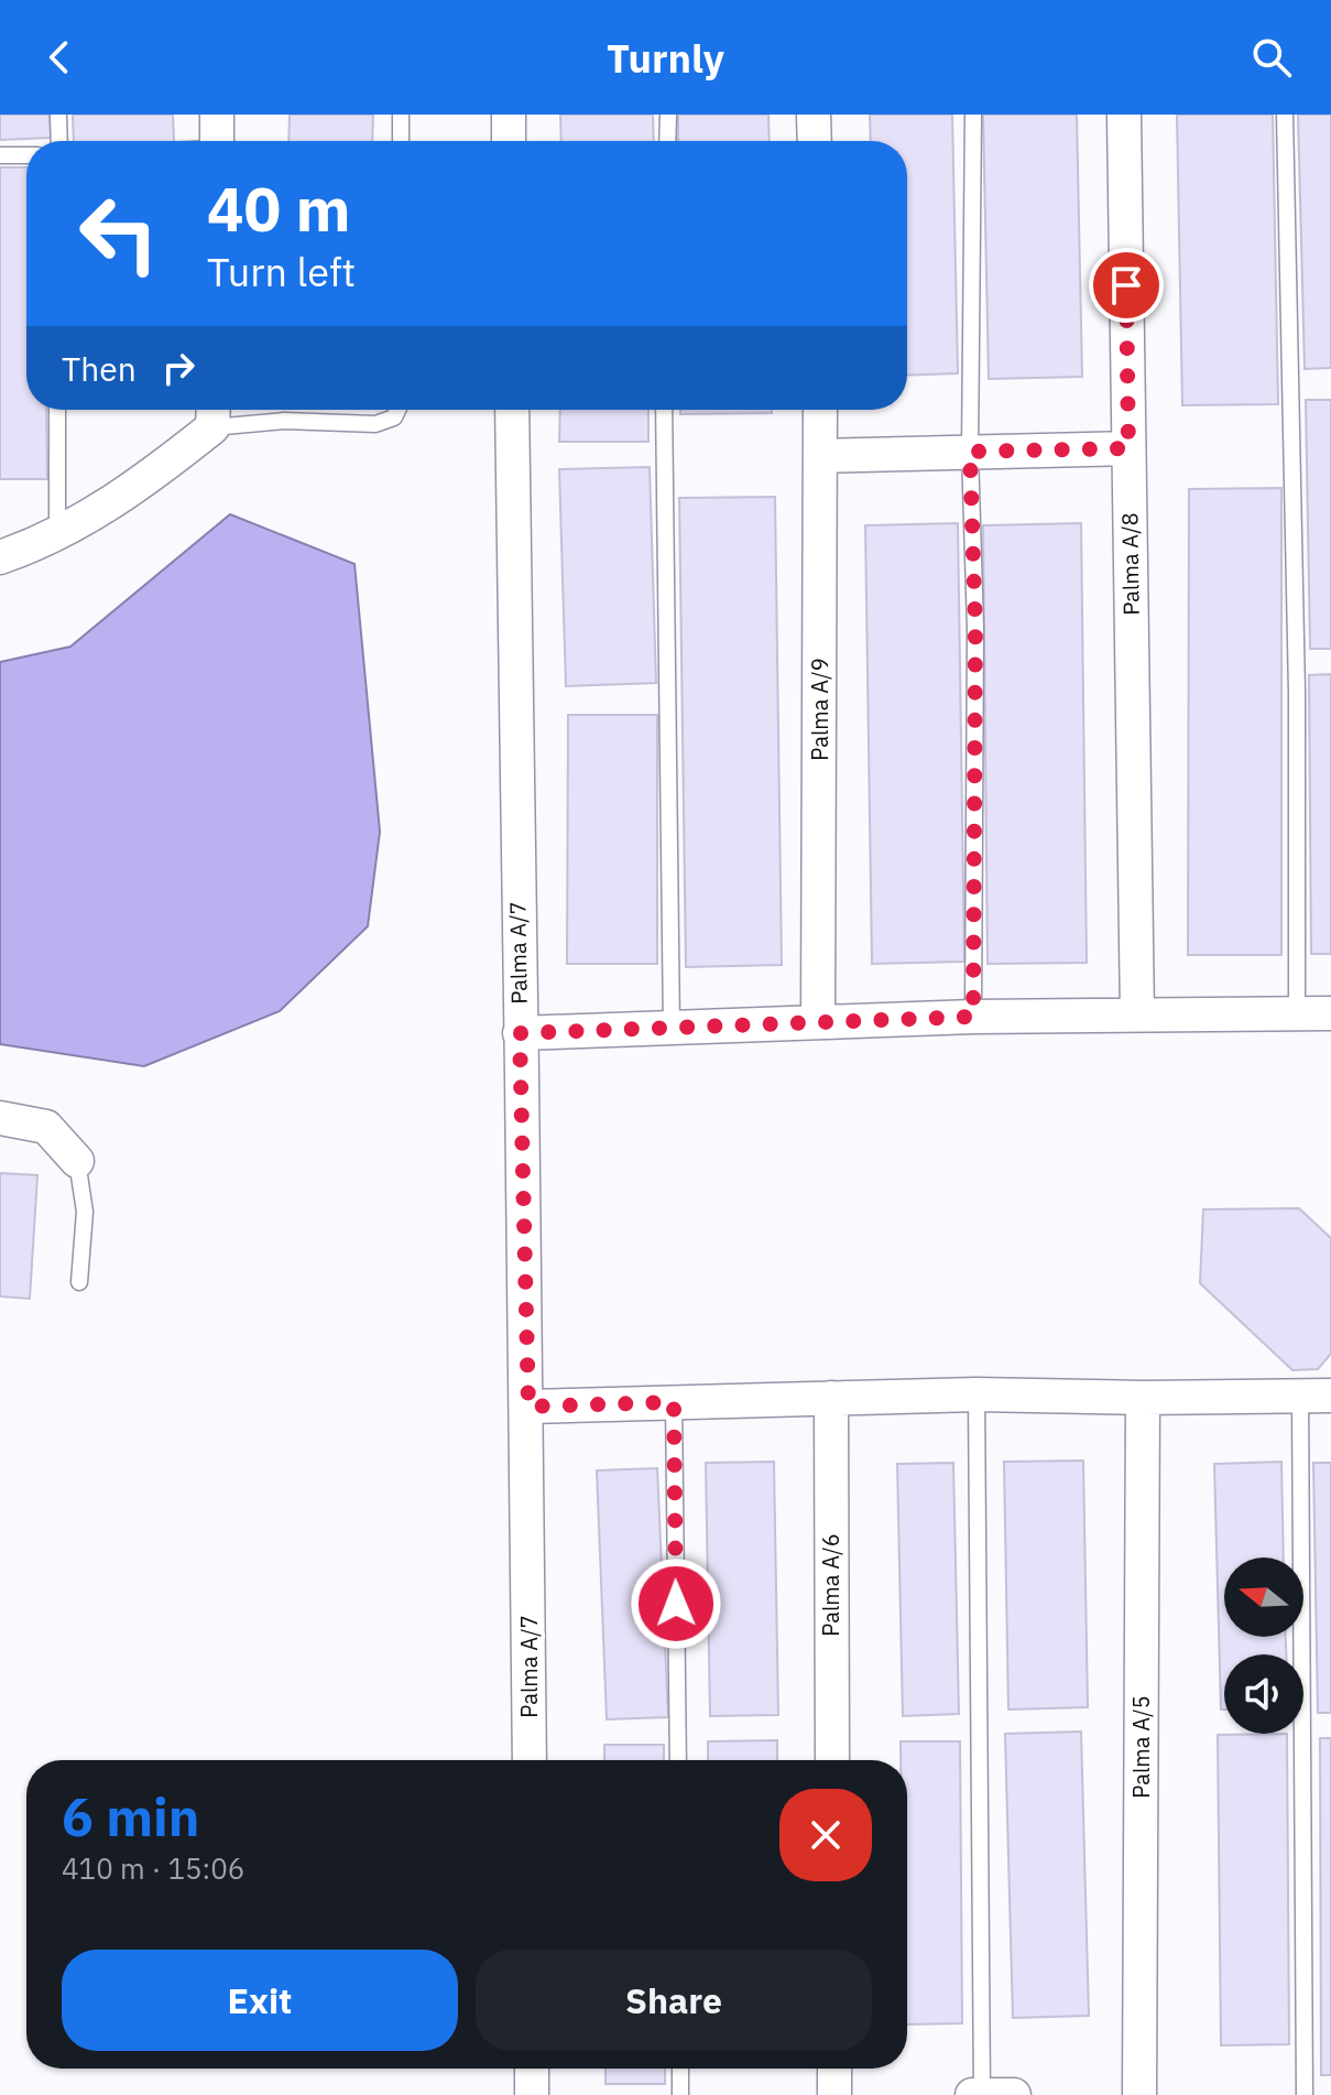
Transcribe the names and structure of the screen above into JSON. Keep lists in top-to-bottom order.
{
  "streets": {
    "street": [
      "Palma A/8",
      "Palma A/9",
      "Palma A/7",
      "Palma A/6",
      "Palma A/5"
    ]
  },
  "north": "left",
  "page": {
    "header": "Turnly",
    "turn": ["40 m", "Turn left"],
    "then": "Then",
    "heading": ["6 min", "410 m · 15:06"],
    "buttons": ["Exit", "Share"]
  }
}
